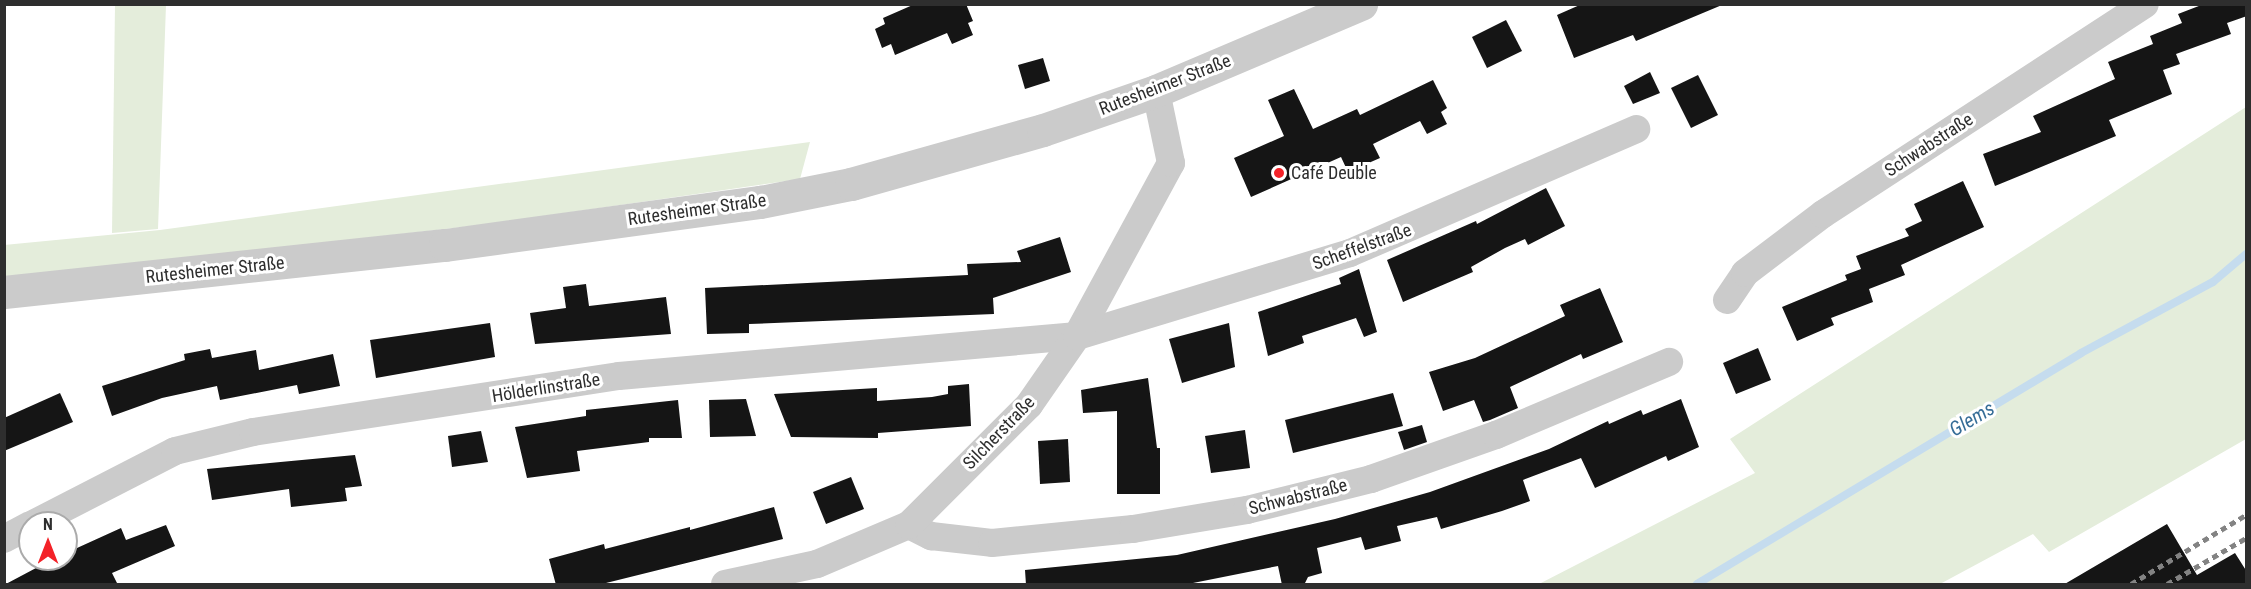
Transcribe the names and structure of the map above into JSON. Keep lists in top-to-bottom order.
{
  "streets": {
    "street": [
      "Rutesheimer Straße",
      "Schwabstraße",
      "Scheffelstraße",
      "Hölderlinstraße",
      "Silcherstraße"
    ]
  },
  "crossings": [
    ["Rutesheimer Straße", "Silcherstraße"],
    ["Schwabstraße", "Silcherstraße"],
    ["Scheffelstraße", "Hölderlinstraße"],
    ["Scheffelstraße", "Silcherstraße"],
    ["Hölderlinstraße", "Silcherstraße"]
  ],
  "water": ["Glems"],
  "places": ["Café Deuble"],
  "north": "top"
}
